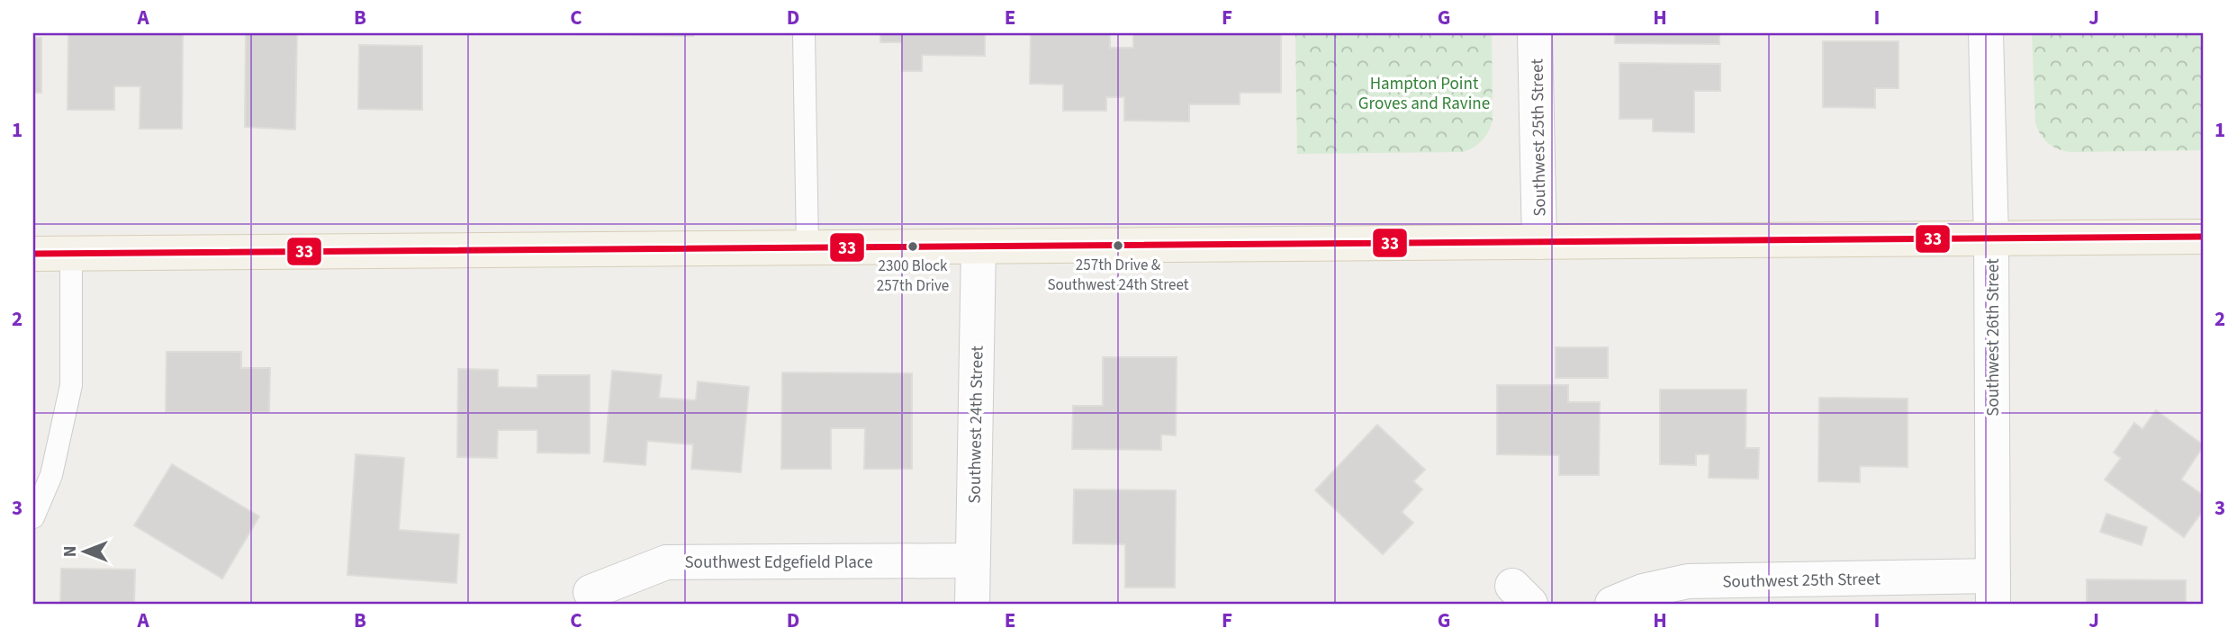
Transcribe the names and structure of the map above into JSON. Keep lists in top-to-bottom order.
{
  "streets": {
    "street": [
      "Southwest 25th Street",
      "Southwest 26th Street",
      "Southwest 24th Street",
      "Southwest Edgefield Place"
    ]
  },
  "crossings": [
    ["Southwest 25th Street", "Southwest 26th Street"],
    ["Southwest 24th Street", "Southwest Edgefield Place"]
  ],
  "parks": ["Hampton Point Groves and Ravine"],
  "places": ["257th Drive & Southwest 24th Street", "2300 Block 257th Drive"],
  "lines": ["transit line 33"],
  "north": "left",
  "grid": {
    "columns": [
      "A",
      "B",
      "C",
      "D",
      "E",
      "F",
      "G",
      "H",
      "I",
      "J"
    ],
    "rows": ["1", "2", "3"]
  }
}
